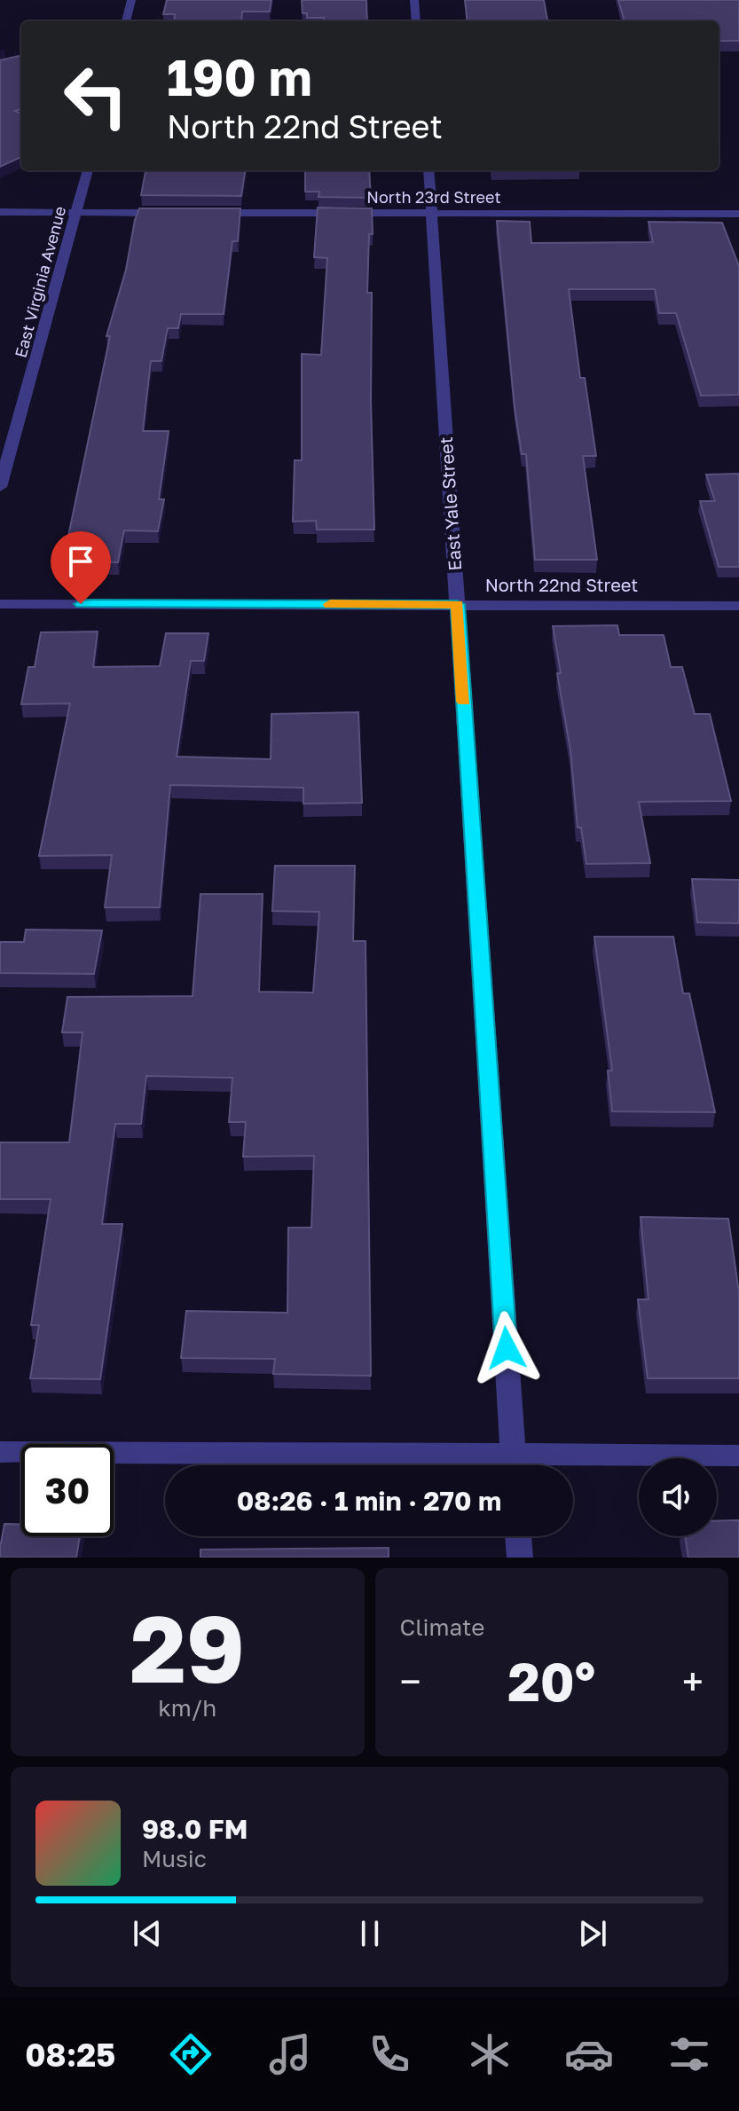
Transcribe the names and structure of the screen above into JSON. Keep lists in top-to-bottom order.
{
  "streets": {
    "street": [
      "North 23rd Street",
      "East Virginia Avenue",
      "East Yale Street",
      "North 22nd Street"
    ]
  },
  "crossings": [
    ["North 23rd Street", "East Yale Street"],
    ["East Yale Street", "North 22nd Street"]
  ],
  "page": {
    "turn": ["190 m", "North 22nd Street"],
    "limit": "30",
    "trip": "08:26 · 1 min · 270 m",
    "tile": [
      ["29", "km/h"],
      "Climate"
    ],
    "heat": ["−", "20°", "+"],
    "song": ["98.0 FM", "Music"],
    "tabs": "08:25"
  }
}
